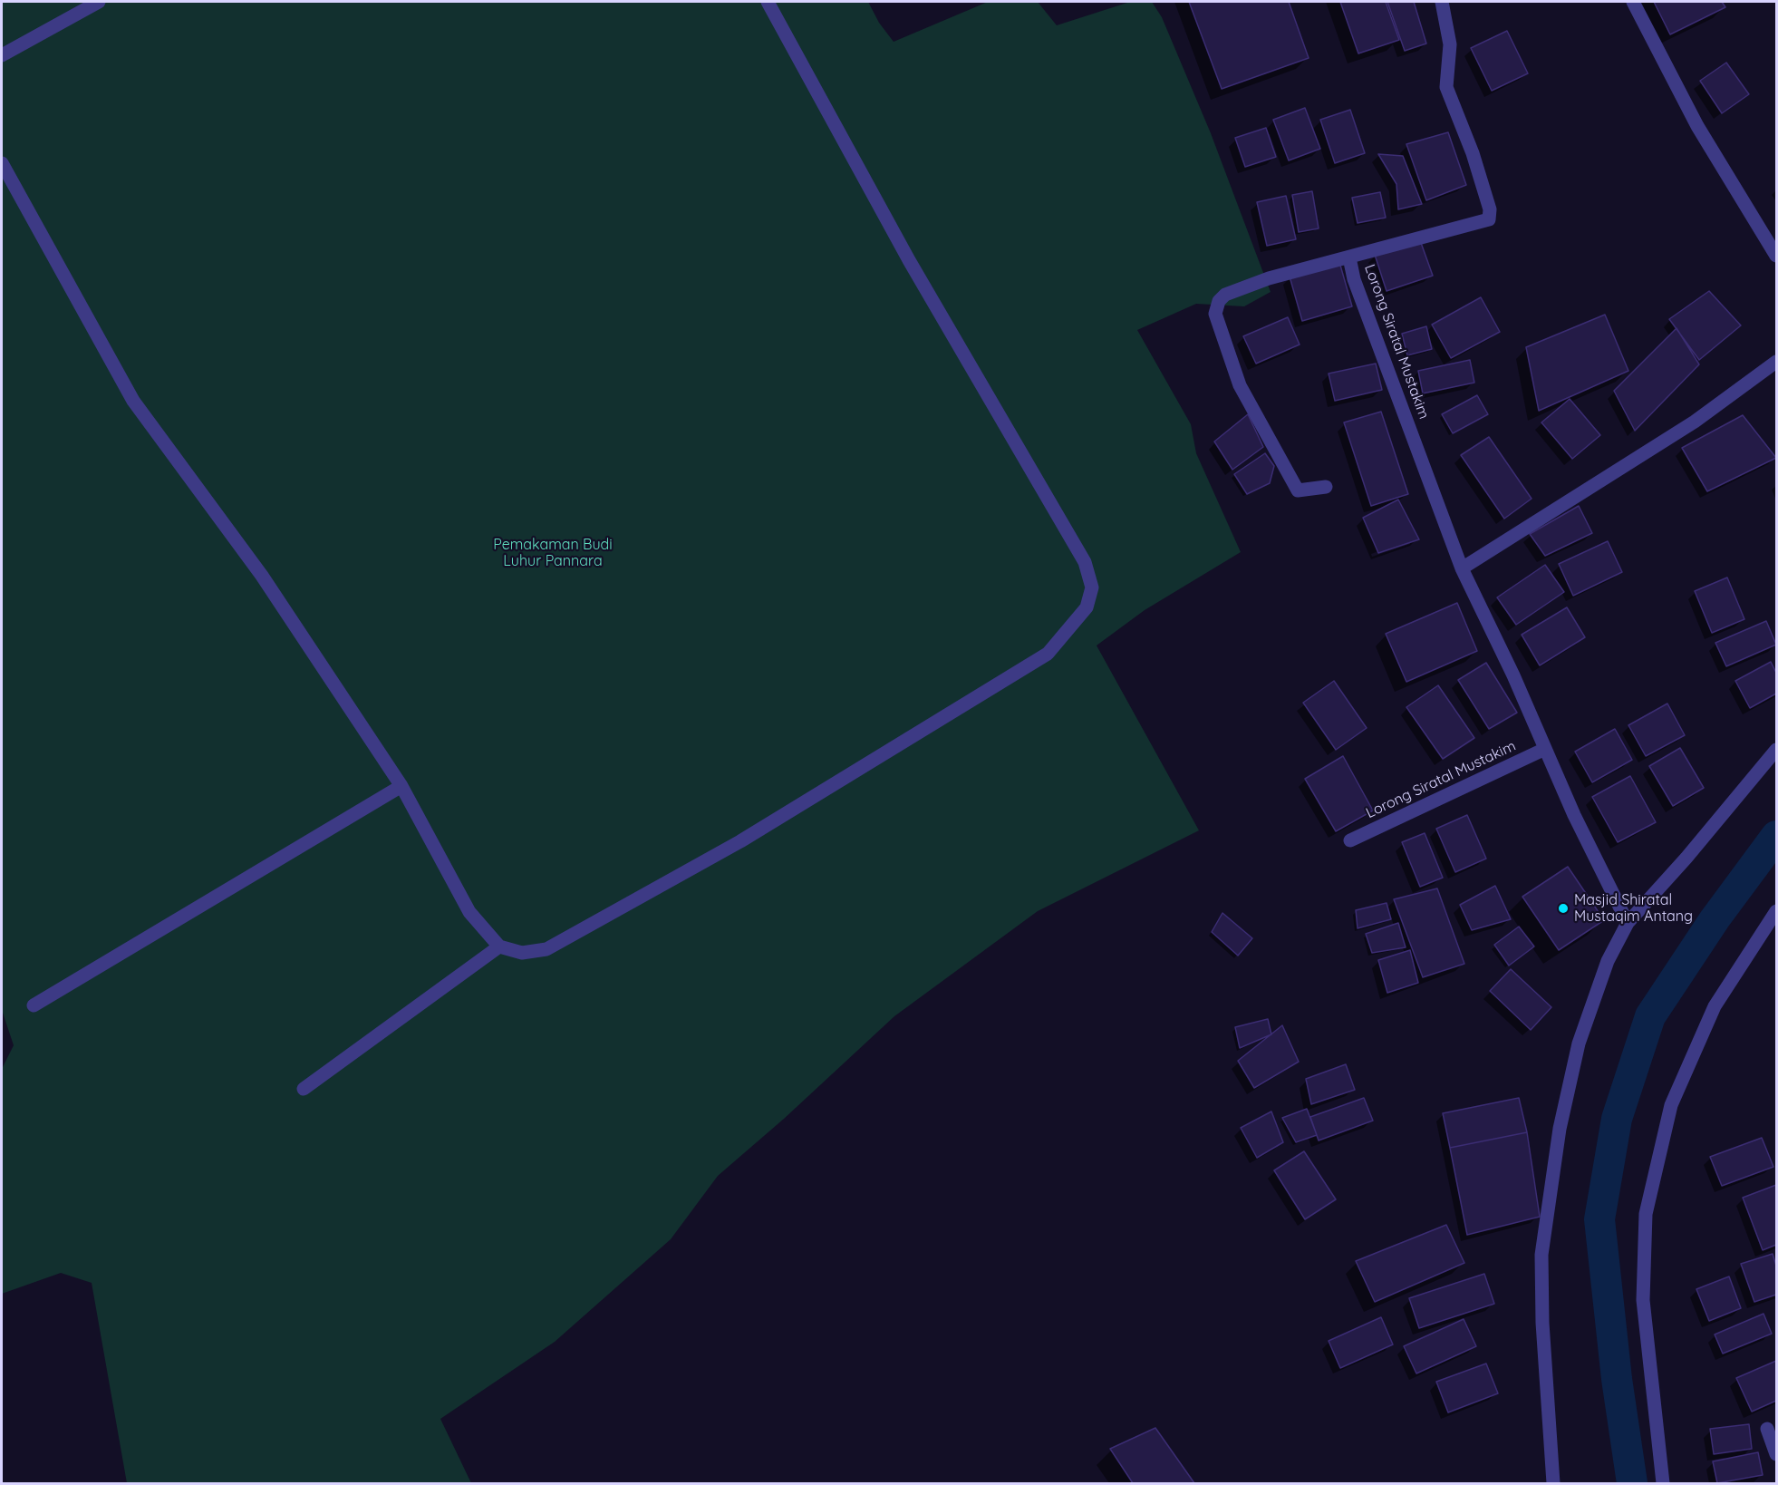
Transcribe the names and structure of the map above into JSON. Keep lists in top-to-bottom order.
{
  "streets": {
    "street": ["Lorong Siratal Mustakim"]
  },
  "parks": ["Pemakaman Budi Luhur Pannara"],
  "places": ["Masjid Shiratal Mustaqim Antang"]
}
